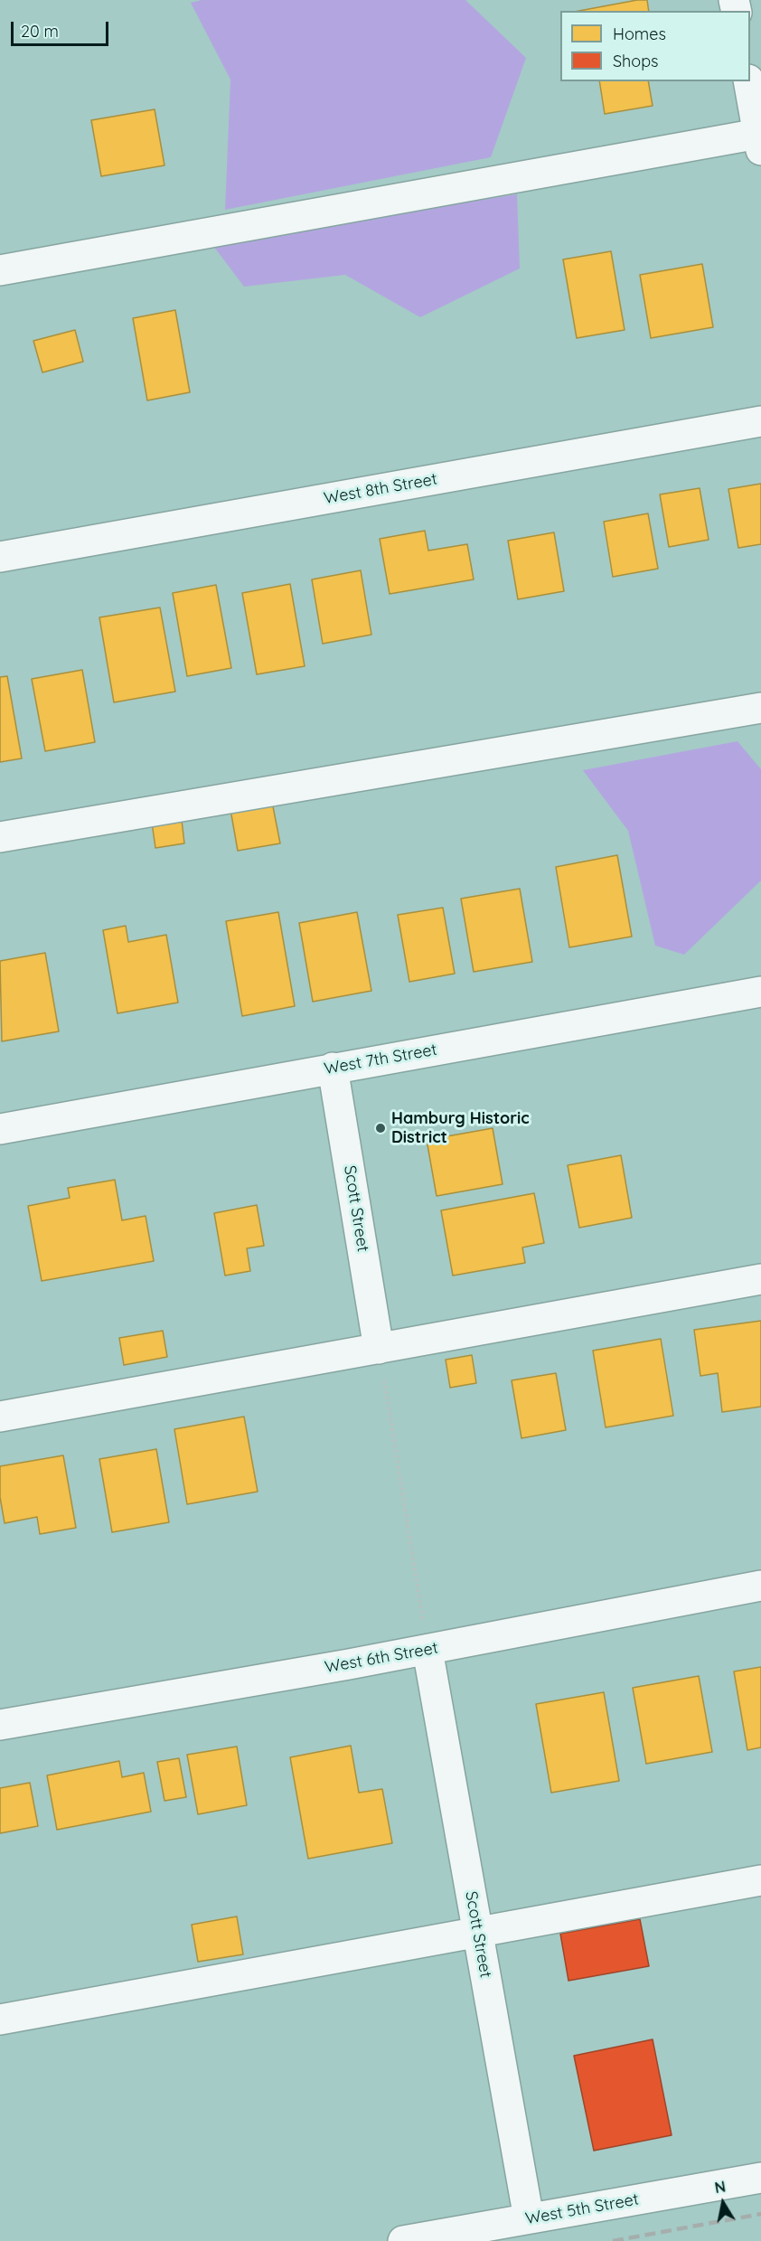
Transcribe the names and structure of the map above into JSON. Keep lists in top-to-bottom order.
{
  "streets": {
    "street": [
      "West 8th Street",
      "West 7th Street",
      "Scott Street",
      "West 6th Street",
      "West 5th Street"
    ]
  },
  "crossings": [
    ["West 7th Street", "Scott Street"],
    ["Scott Street", "West 6th Street"],
    ["Scott Street", "West 5th Street"]
  ],
  "places": ["Hamburg Historic District"],
  "legend": ["Homes", "Shops"],
  "scale_bar": "20 m",
  "north": "top"
}
